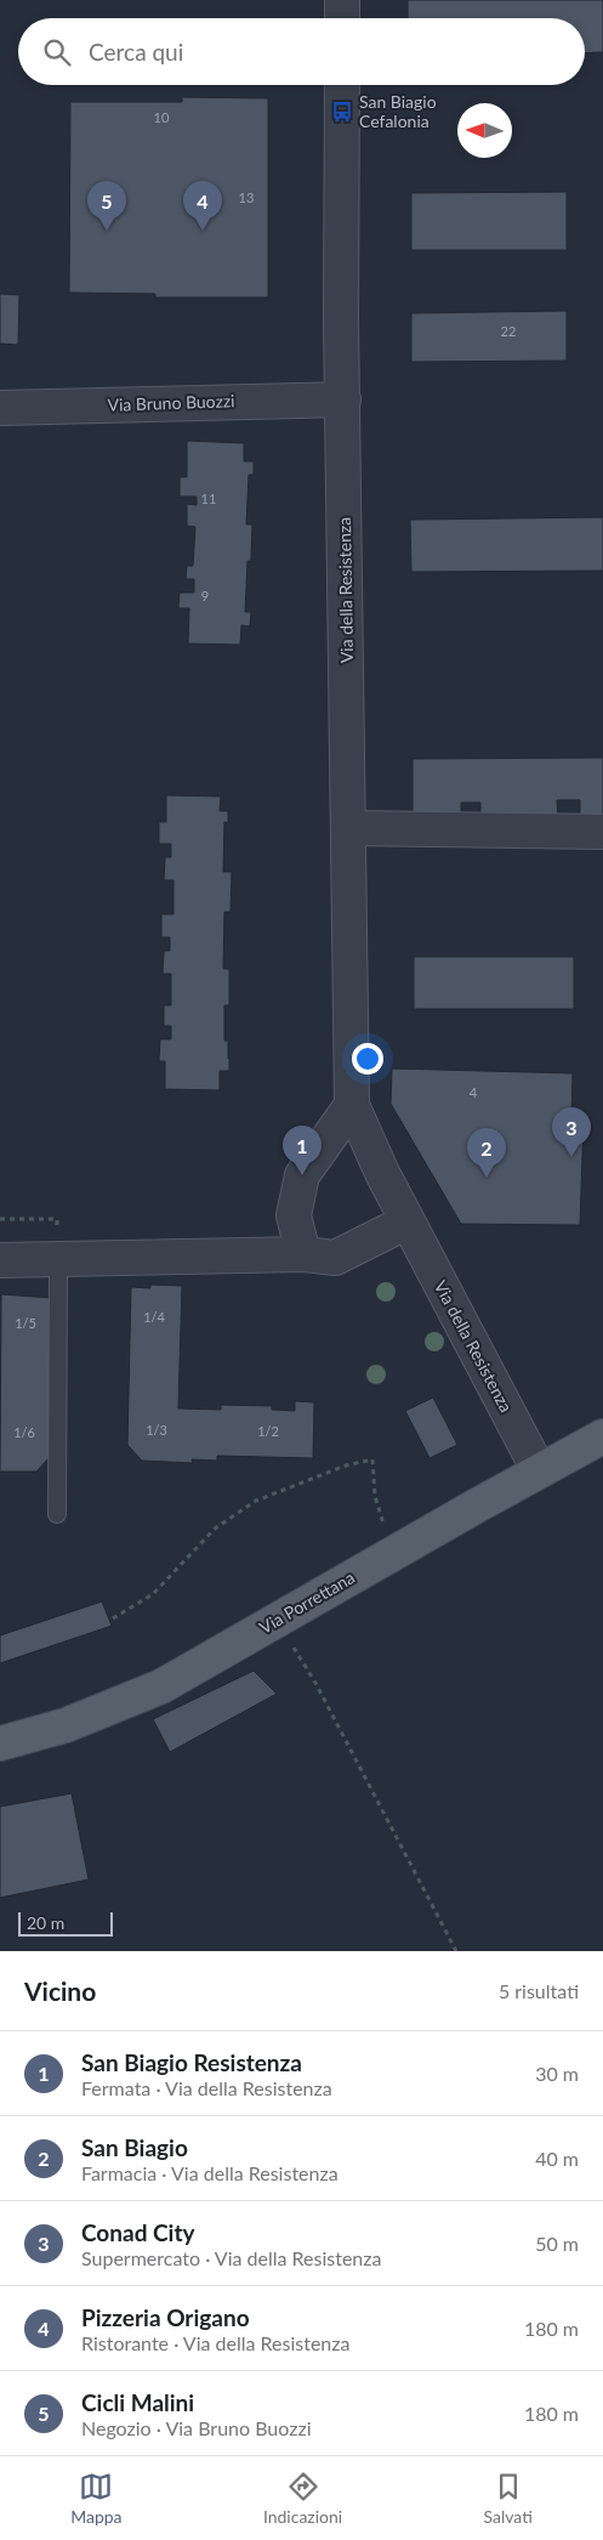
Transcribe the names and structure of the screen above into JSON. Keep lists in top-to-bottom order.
{
  "streets": {
    "main road": ["Via Porrettana"],
    "street": ["Via Bruno Buozzi", "Via della Resistenza"]
  },
  "crossings": [
    ["Via Bruno Buozzi", "Via della Resistenza"],
    ["Via della Resistenza", "Via Porrettana"]
  ],
  "places": {
    "bus stop": ["San Biagio Cefalonia"]
  },
  "house_numbers": [
    "10",
    "13",
    "22",
    "11",
    "9",
    "4",
    "1/4",
    "1/5",
    "1/3",
    "1/2",
    "1/6"
  ],
  "scale_bar": "20 m",
  "north": "left",
  "page": {
    "search": "Cerca qui",
    "pins": [
      "4",
      "5",
      "3",
      "1",
      "2"
    ],
    "scale": "20 m",
    "heading": ["Vicino", "5 risultati"],
    "list": [
      {
        "mark": "1",
        "name": "San Biagio Resistenza",
        "note": "Fermata · Via della Resistenza",
        "value": "30 m"
      },
      {
        "mark": "2",
        "name": "San Biagio",
        "note": "Farmacia · Via della Resistenza",
        "value": "40 m"
      },
      {
        "mark": "3",
        "name": "Conad City",
        "note": "Supermercato · Via della Resistenza",
        "value": "50 m"
      },
      {
        "mark": "4",
        "name": "Pizzeria Origano",
        "note": "Ristorante · Via della Resistenza",
        "value": "180 m"
      },
      {
        "mark": "5",
        "name": "Cicli Malini",
        "note": "Negozio · Via Bruno Buozzi",
        "value": "180 m"
      }
    ],
    "nav": ["Mappa", "Indicazioni", "Salvati"]
  }
}
